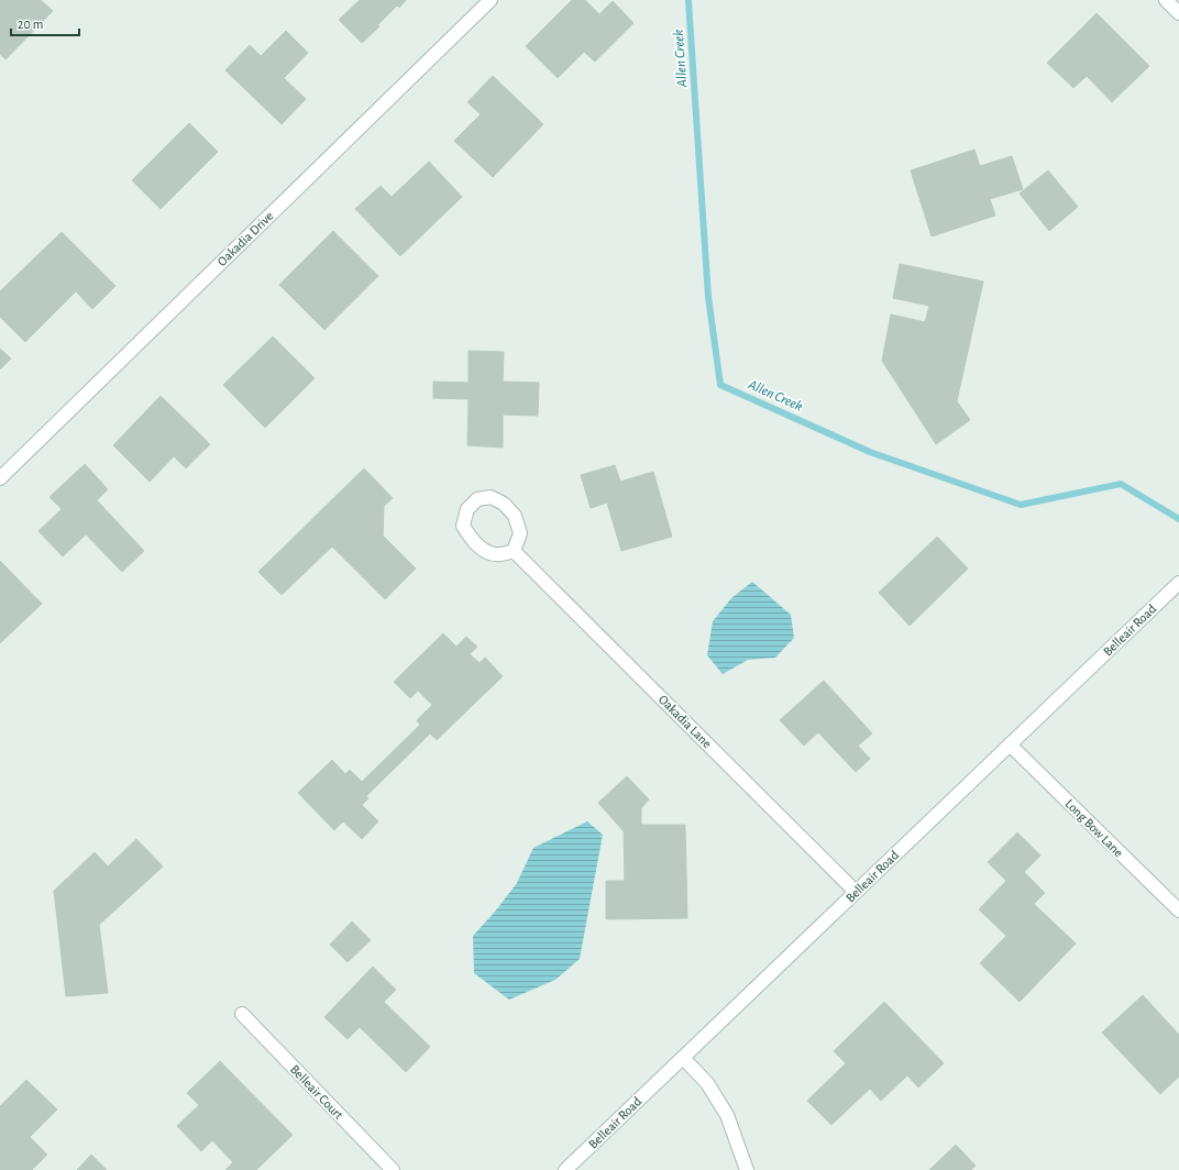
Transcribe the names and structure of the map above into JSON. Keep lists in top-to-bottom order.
{
  "streets": {
    "street": [
      "Oakadia Drive",
      "Belleair Road",
      "Oakadia Lane",
      "Long Bow Lane",
      "Belleair Court"
    ]
  },
  "crossings": [
    ["Belleair Road", "Oakadia Lane"],
    ["Belleair Road", "Long Bow Lane"]
  ],
  "water": ["Allen Creek"],
  "scale_bar": "20 m"
}
